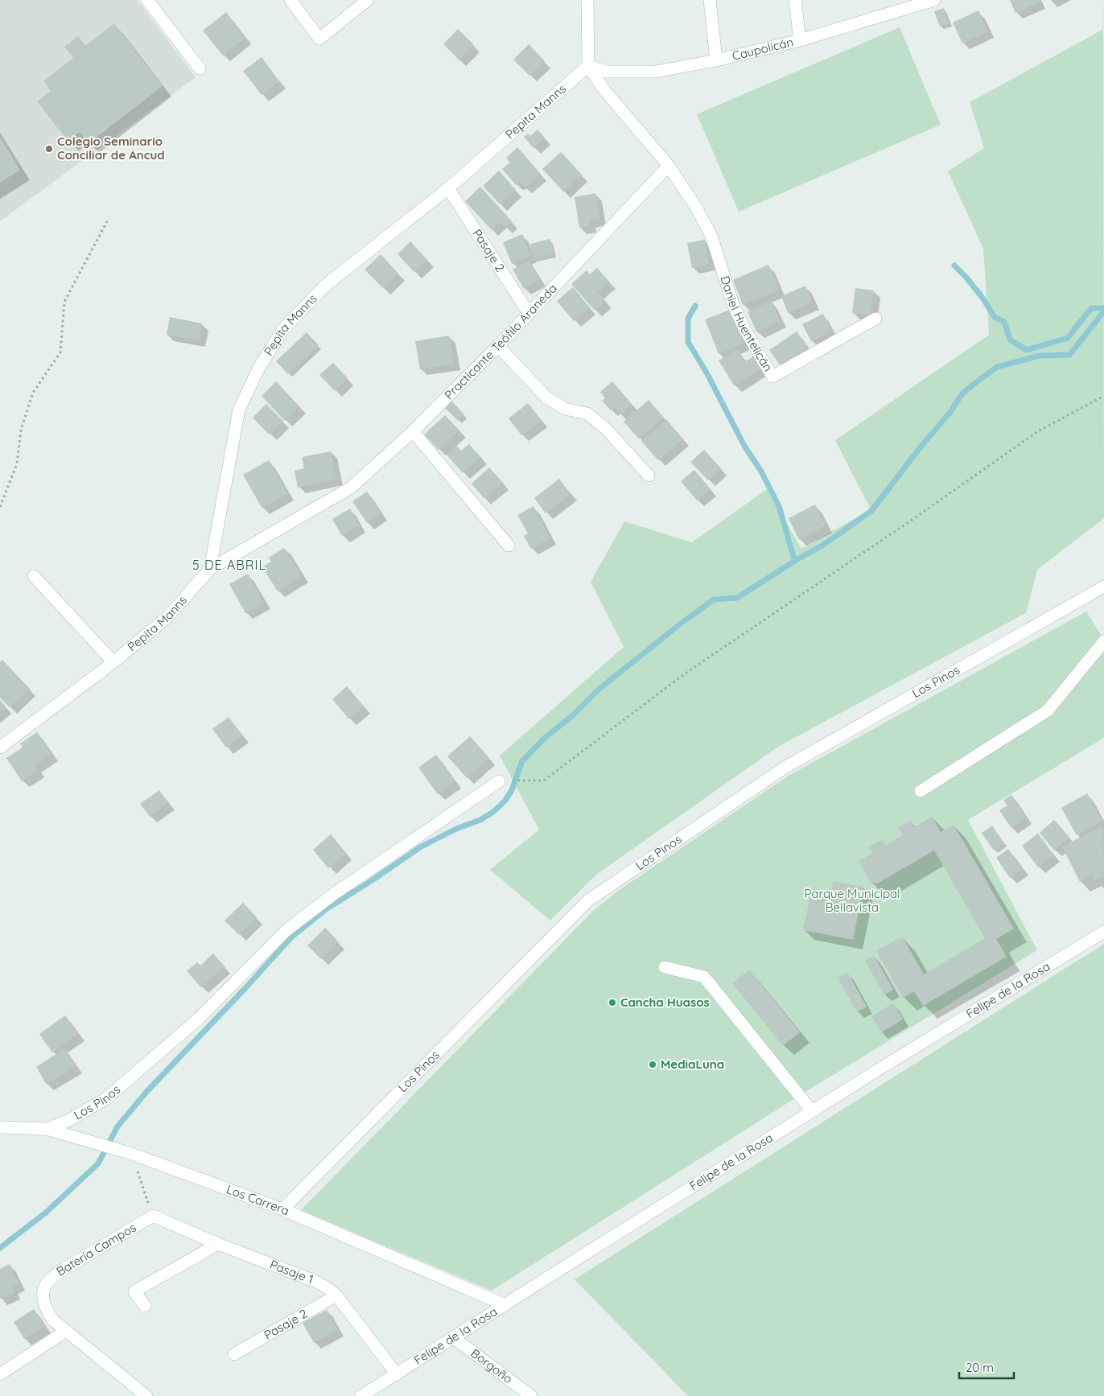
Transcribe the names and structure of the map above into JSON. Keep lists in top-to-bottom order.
{
  "streets": {
    "street": [
      "Caupolicán",
      "Pepita Manns",
      "Pasaje 2",
      "Daniel Huentelicán",
      "Practicante Teófilo Araneda",
      "Los Pinos",
      "Felipe de la Rosa",
      "Los Carrera",
      "Batería Campos",
      "Pasaje 1",
      "Borgoño"
    ]
  },
  "crossings": [
    ["Caupolicán", "Pepita Manns"],
    ["Pepita Manns", "Pasaje 2"],
    ["Pepita Manns", "Practicante Teófilo Araneda"],
    ["Pasaje 2", "Practicante Teófilo Araneda"],
    ["Pasaje 2", "Pasaje 1"],
    ["Daniel Huentelicán", "Practicante Teófilo Araneda"],
    ["Los Pinos", "Los Carrera"],
    ["Felipe de la Rosa", "Los Carrera"],
    ["Felipe de la Rosa", "Pasaje 1"],
    ["Felipe de la Rosa", "Borgoño"],
    ["Batería Campos", "Pasaje 1"]
  ],
  "districts": ["5 DE ABRIL"],
  "parks": ["Parque Municipal Bellavista"],
  "places": ["Colegio Seminario Conciliar de Ancud", "Cancha Huasos", "MediaLuna"],
  "scale_bar": "20 m"
}
